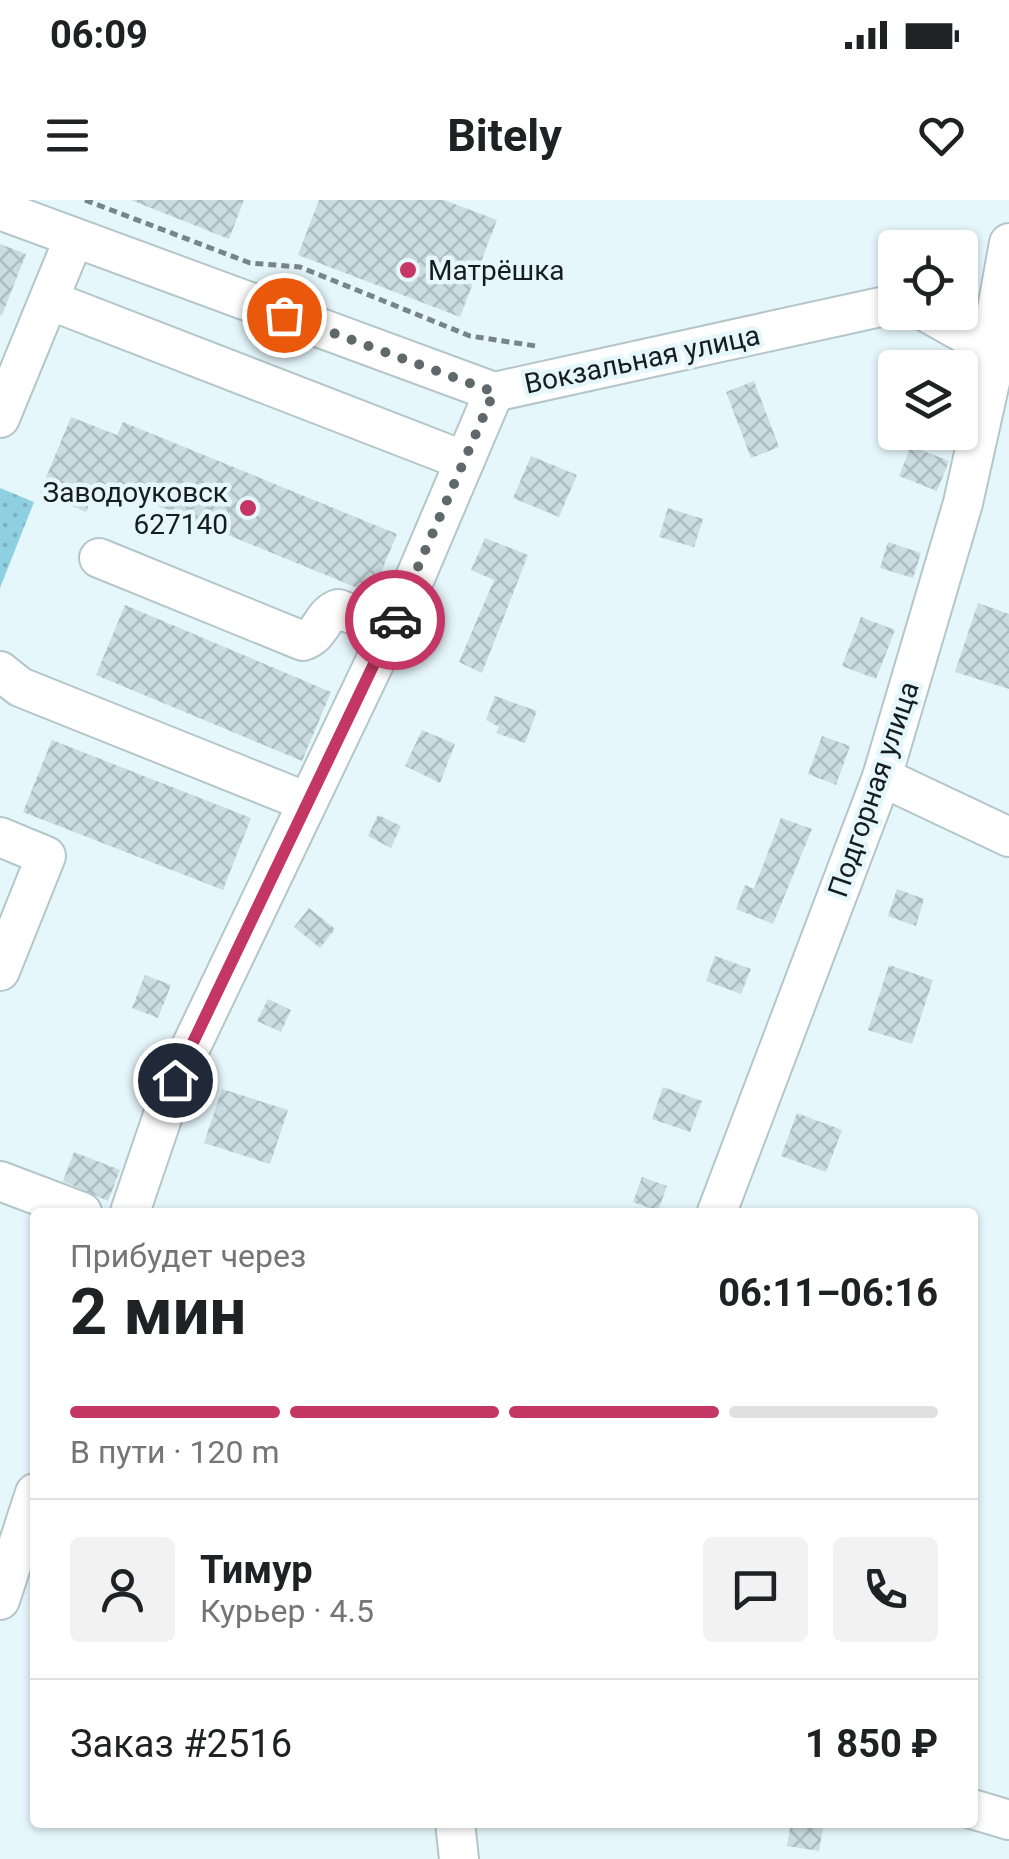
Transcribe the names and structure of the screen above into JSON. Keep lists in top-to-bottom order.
{
  "streets": {
    "street": ["Вокзальная улица", "Подгорная улица"]
  },
  "places": ["Матрёшка", "Заводоуковск 627140"],
  "page": {
    "status": "06:09",
    "header": "Bitely",
    "heading": ["2 мин", "Прибудет через", "06:11–06:16"],
    "panel": [
      "Тимур",
      "Курьер · 4.5",
      "Заказ #2516",
      "1 850 ₽"
    ],
    "bar": "В пути · 120 m"
  }
}
